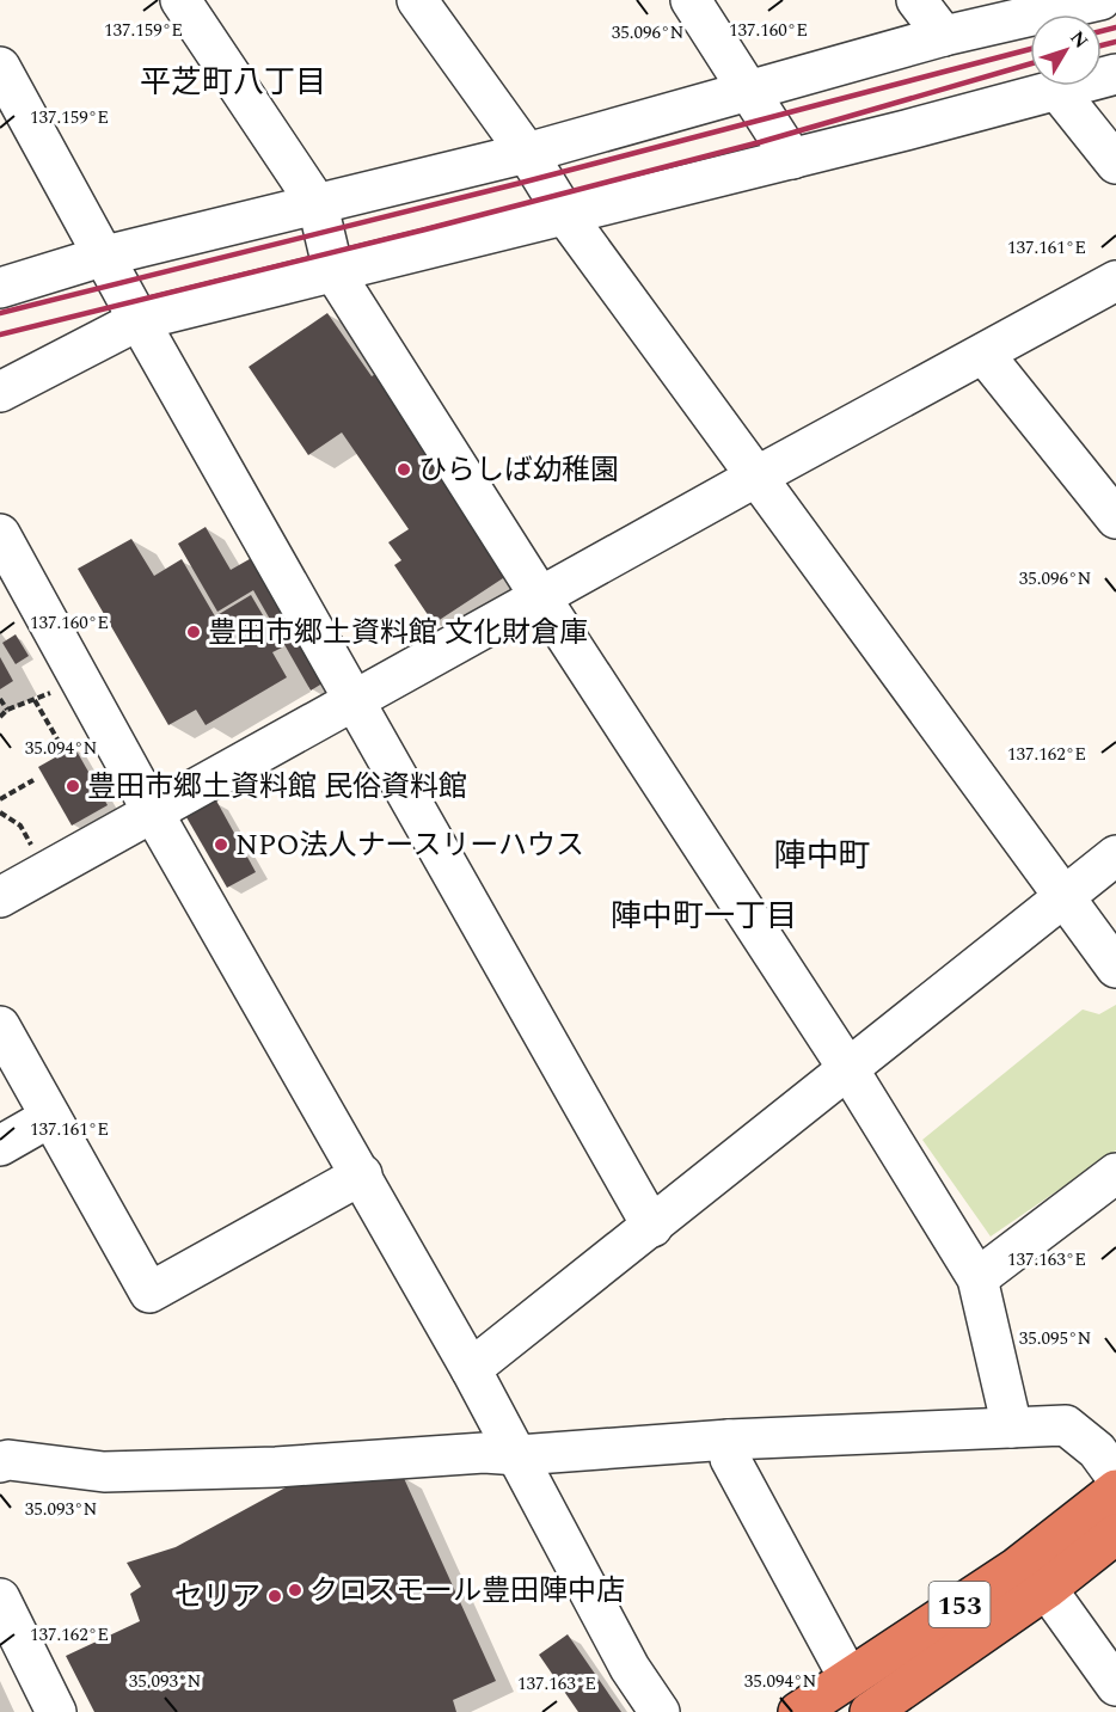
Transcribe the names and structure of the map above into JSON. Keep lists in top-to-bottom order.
{
  "streets": {
    "highway": ["153"]
  },
  "districts": ["平芝町八丁目", "陣中町", "陣中町一丁目"],
  "places": [
    "ひらしば幼稚園",
    "豊田市郷土資料館 文化財倉庫",
    "豊田市郷土資料館 民俗資料館",
    "NPO法人ナースリーハウス",
    "クロスモール豊田陣中店",
    "セリア"
  ],
  "north": "top right",
  "coordinates": [
    "137.160°E",
    "137.159°E",
    "35.096°N",
    "137.161°E",
    "35.094°N",
    "137.162°E",
    "137.163°E",
    "35.095°N",
    "35.093°N"
  ]
}
